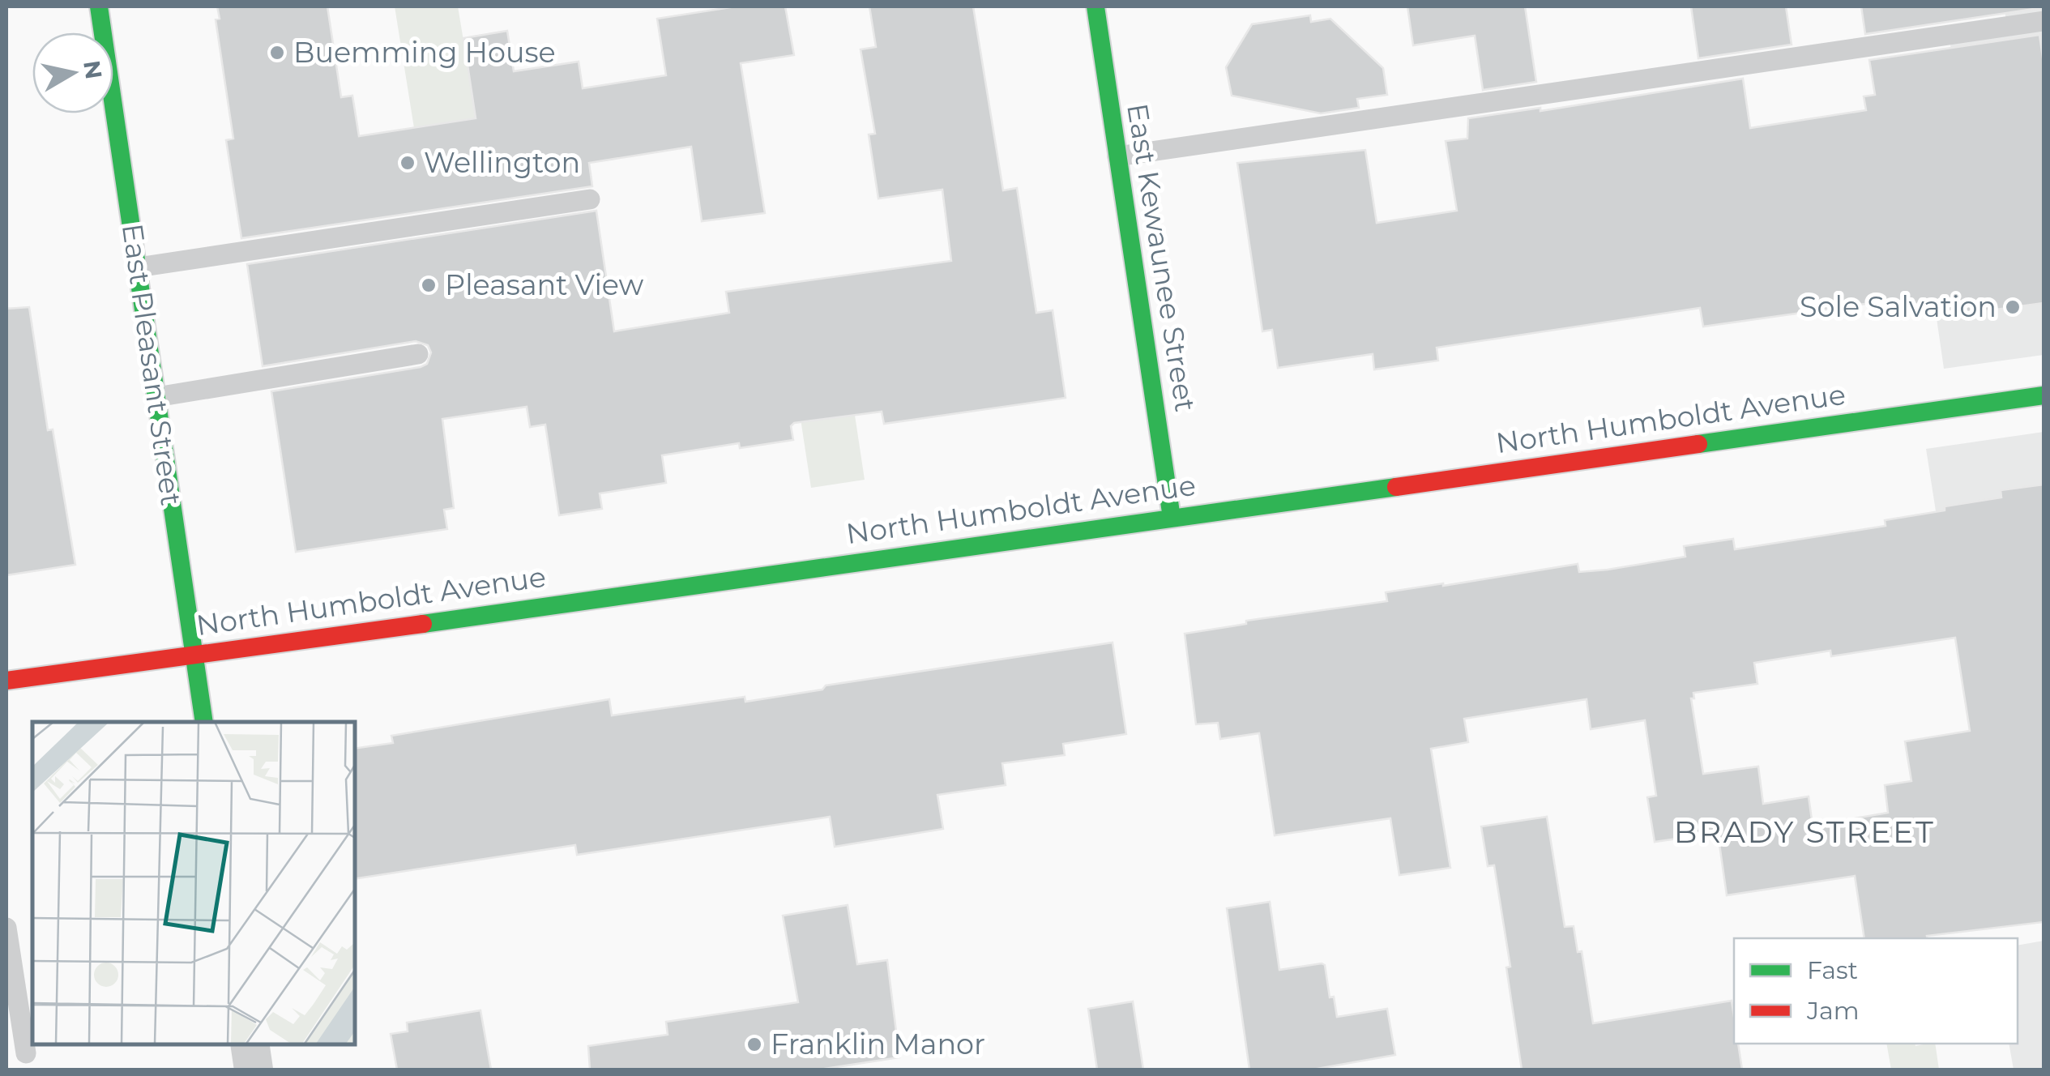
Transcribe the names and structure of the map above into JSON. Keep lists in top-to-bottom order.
{
  "streets": {
    "street": ["East Kewaunee Street", "East Pleasant Street", "North Humboldt Avenue"]
  },
  "crossings": [
    ["East Kewaunee Street", "North Humboldt Avenue"],
    ["East Pleasant Street", "North Humboldt Avenue"]
  ],
  "districts": ["BRADY STREET"],
  "places": [
    "Buemming House",
    "Wellington",
    "Pleasant View",
    "Sole Salvation",
    "Franklin Manor"
  ],
  "legend": ["Fast", "Jam"],
  "north": "right"
}
